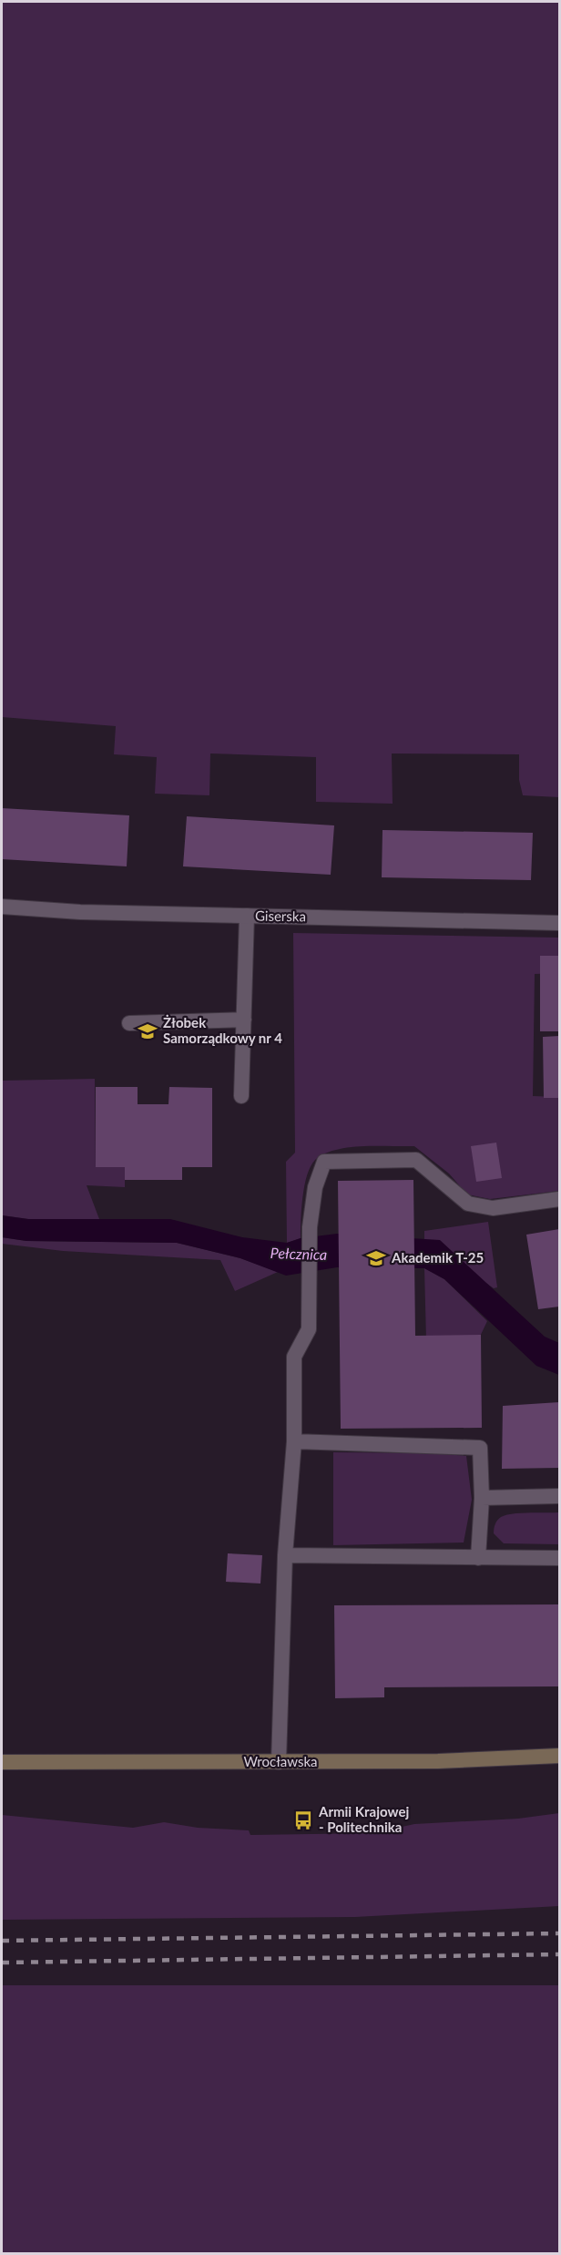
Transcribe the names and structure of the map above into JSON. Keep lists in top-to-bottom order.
{
  "streets": {
    "main road": ["Wrocławska"],
    "street": ["Giserska"]
  },
  "water": ["Pełcznica"],
  "places": {
    "school or university": ["Żłobek Samorządkowy nr 4", "Akademik T-25"],
    "bus stop": ["Armii Krajowej - Politechnika"]
  }
}
